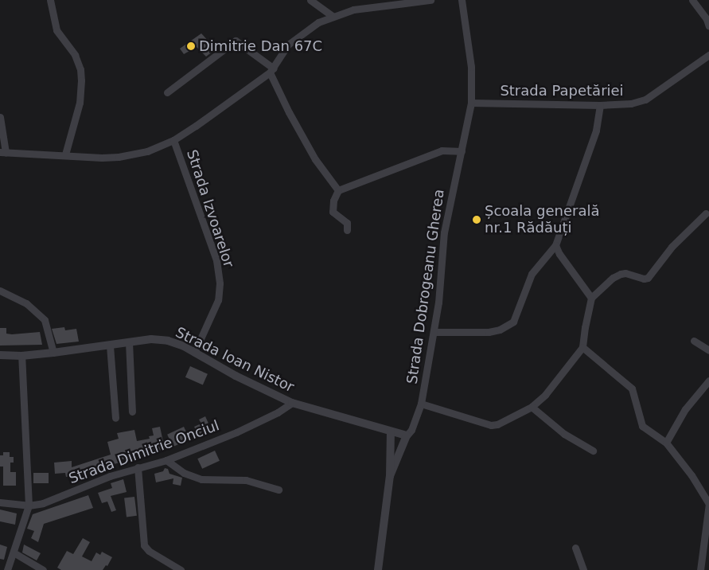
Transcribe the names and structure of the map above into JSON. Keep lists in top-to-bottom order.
{
  "streets": {
    "street": [
      "Strada Papetăriei",
      "Strada Izvoarelor",
      "Strada Dobrogeanu Gherea",
      "Strada Ioan Nistor",
      "Strada Dimitrie Onciul"
    ]
  },
  "crossings": [
    ["Strada Papetăriei", "Strada Dobrogeanu Gherea"],
    ["Strada Izvoarelor", "Strada Ioan Nistor"],
    ["Strada Dobrogeanu Gherea", "Strada Ioan Nistor"],
    ["Strada Ioan Nistor", "Strada Dimitrie Onciul"]
  ],
  "places": ["Dimitrie Dan 67C", "Școala generală nr.1 Rădăuți"]
}
